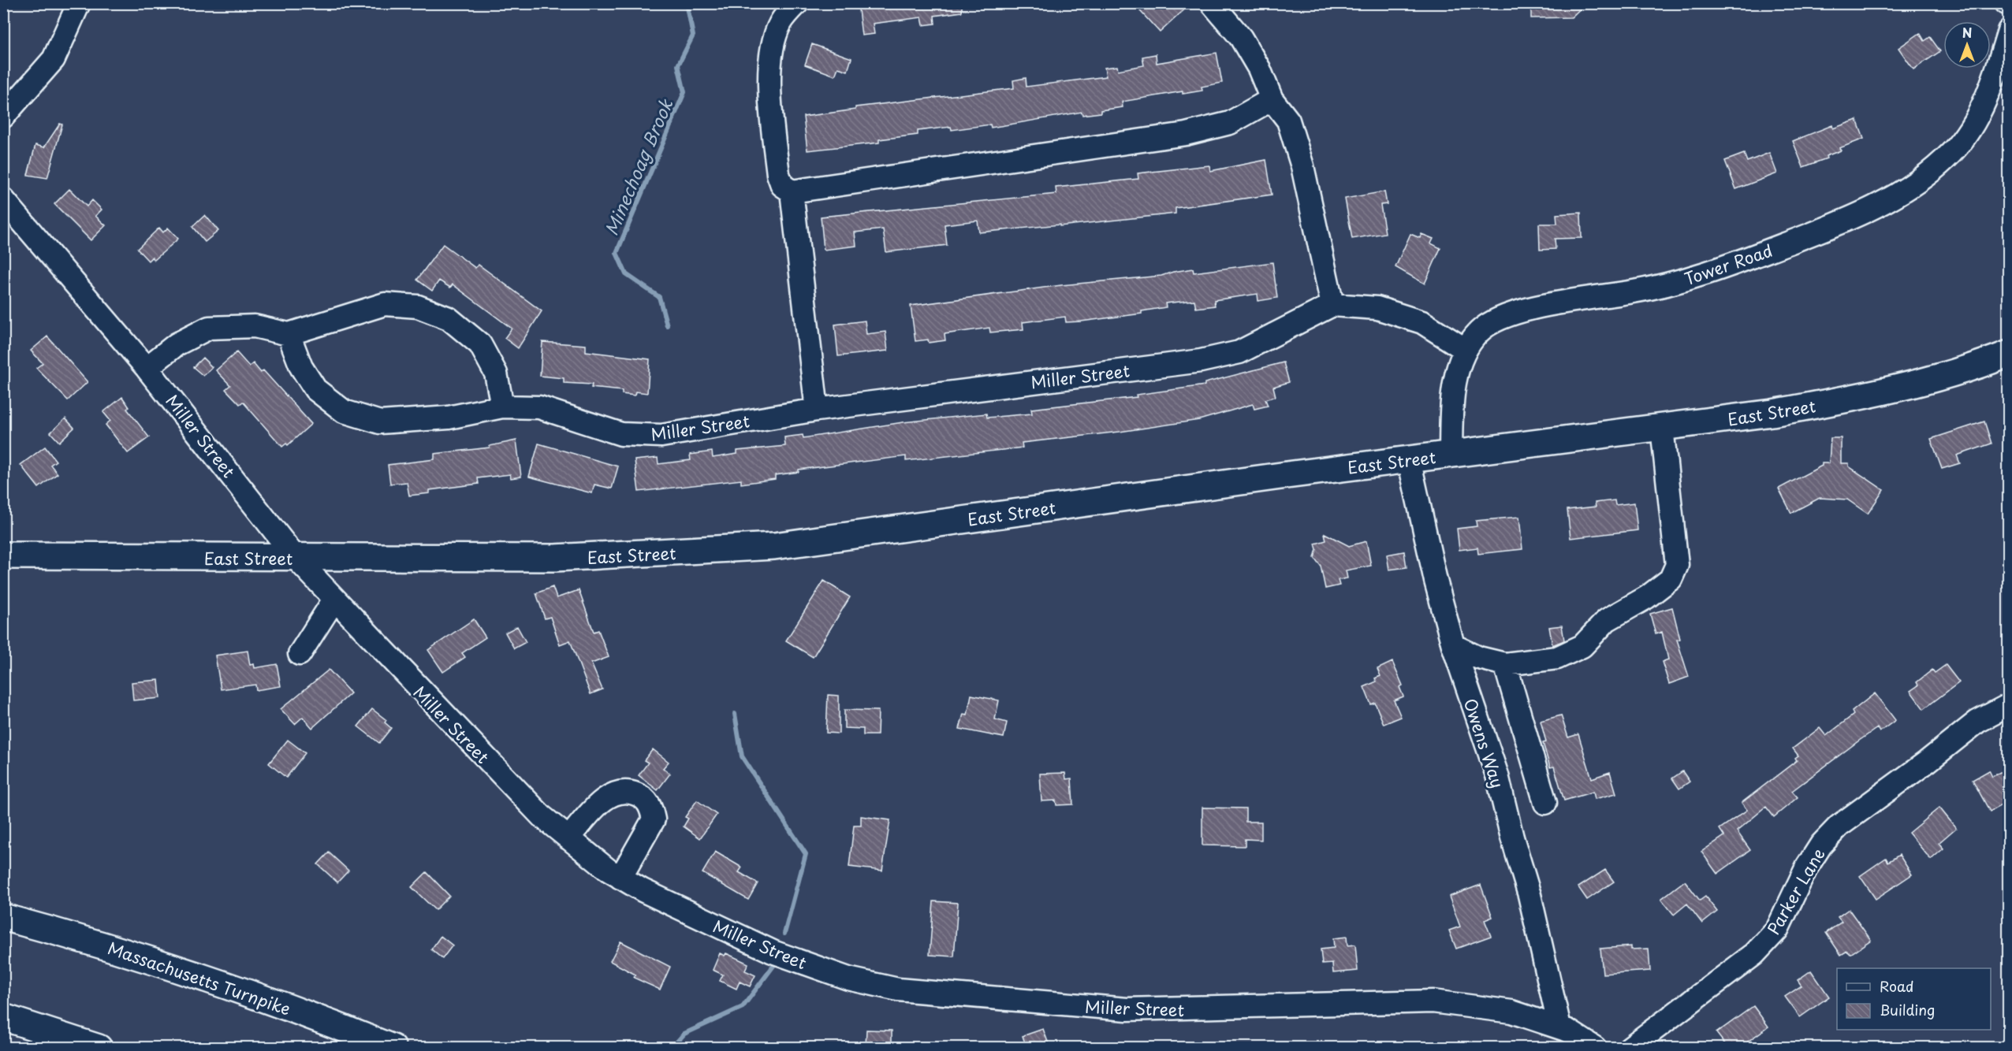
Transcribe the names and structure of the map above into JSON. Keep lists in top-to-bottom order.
{
  "streets": {
    "main road": ["East Street", "Massachusetts Turnpike"],
    "street": [
      "Tower Road",
      "Miller Street",
      "Owens Way",
      "Parker Lane"
    ]
  },
  "crossings": [
    ["Tower Road", "East Street"],
    ["Miller Street", "East Street"],
    ["Miller Street", "Owens Way"],
    ["East Street", "Owens Way"]
  ],
  "water": ["Minechoag Brook"],
  "legend": ["Road", "Building"],
  "north": "top"
}
